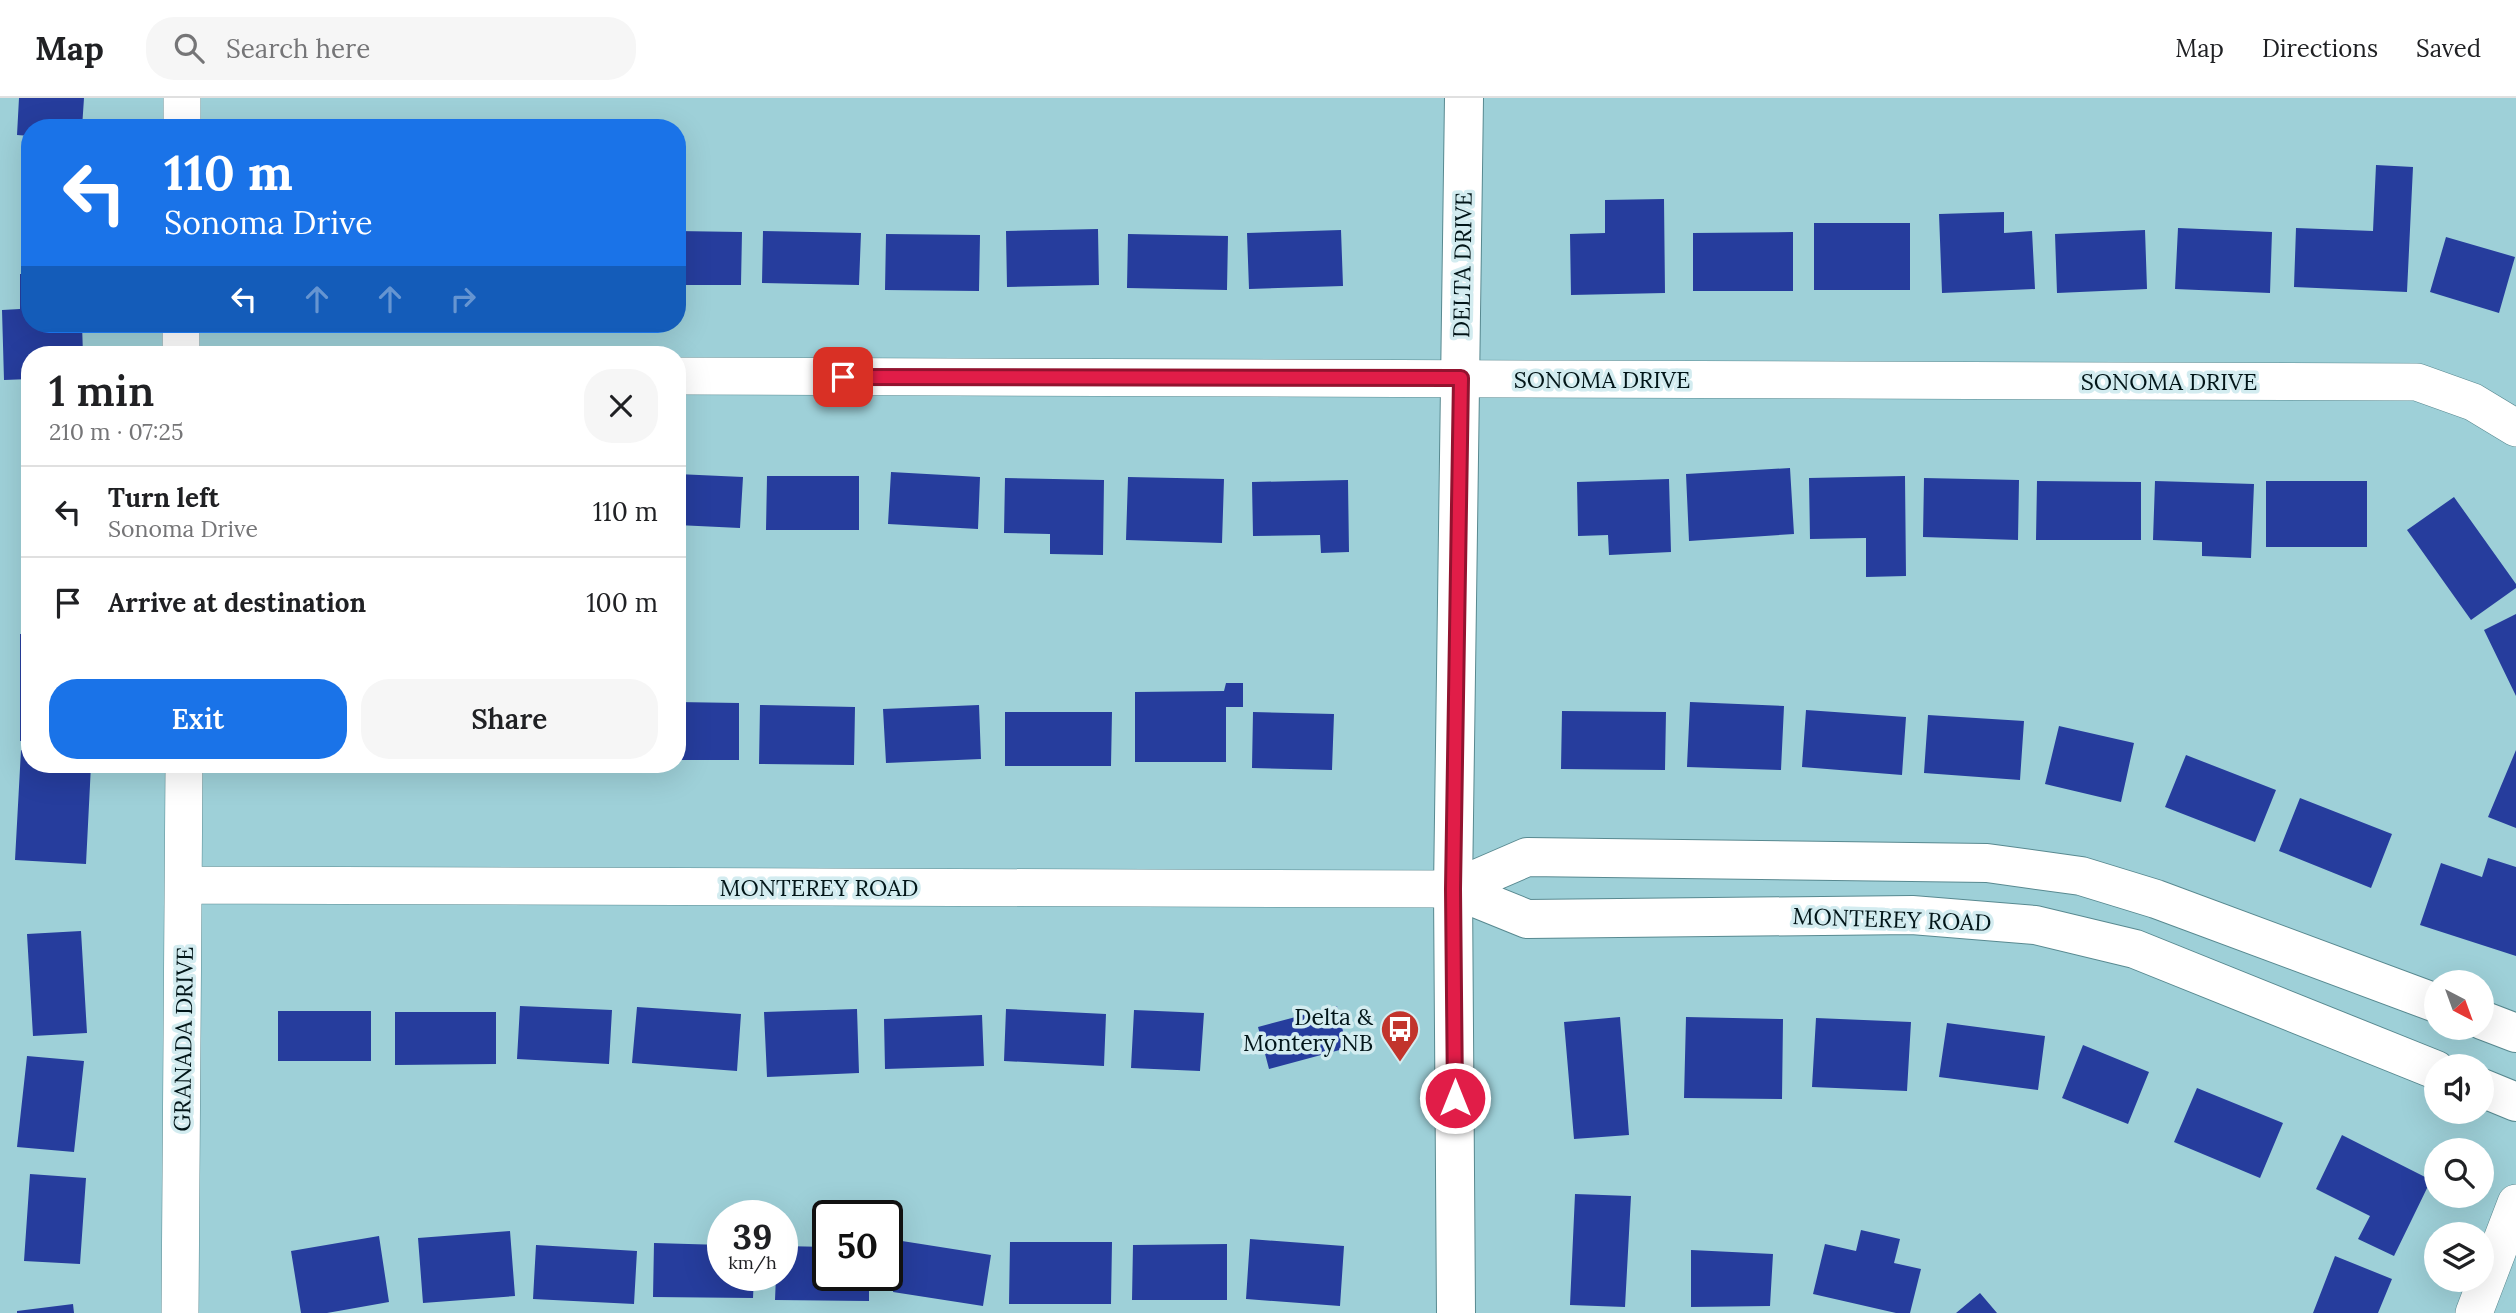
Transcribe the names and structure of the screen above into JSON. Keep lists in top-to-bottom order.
{
  "streets": {
    "street": [
      "DELTA DRIVE",
      "SONOMA DRIVE",
      "MONTEREY ROAD",
      "GRANADA DRIVE"
    ]
  },
  "crossings": [
    ["DELTA DRIVE", "SONOMA DRIVE"],
    ["DELTA DRIVE", "MONTEREY ROAD"],
    ["MONTEREY ROAD", "GRANADA DRIVE"]
  ],
  "places": {
    "bus stop": ["Delta & Montery NB"]
  },
  "north": "bottom right",
  "page": {
    "header": "Map",
    "search": "Search here",
    "nav": ["Map", "Directions", "Saved"],
    "turn": ["110 m", "Sonoma Drive"],
    "heading": ["1 min", "210 m · 07:25"],
    "list": [
      {
        "name": "Turn left",
        "note": "Sonoma Drive",
        "value": "110 m"
      },
      {
        "name": "Arrive at destination",
        "value": "100 m"
      }
    ],
    "buttons": ["Exit", "Share"],
    "speed": "39 km/h",
    "limit": "50"
  }
}
